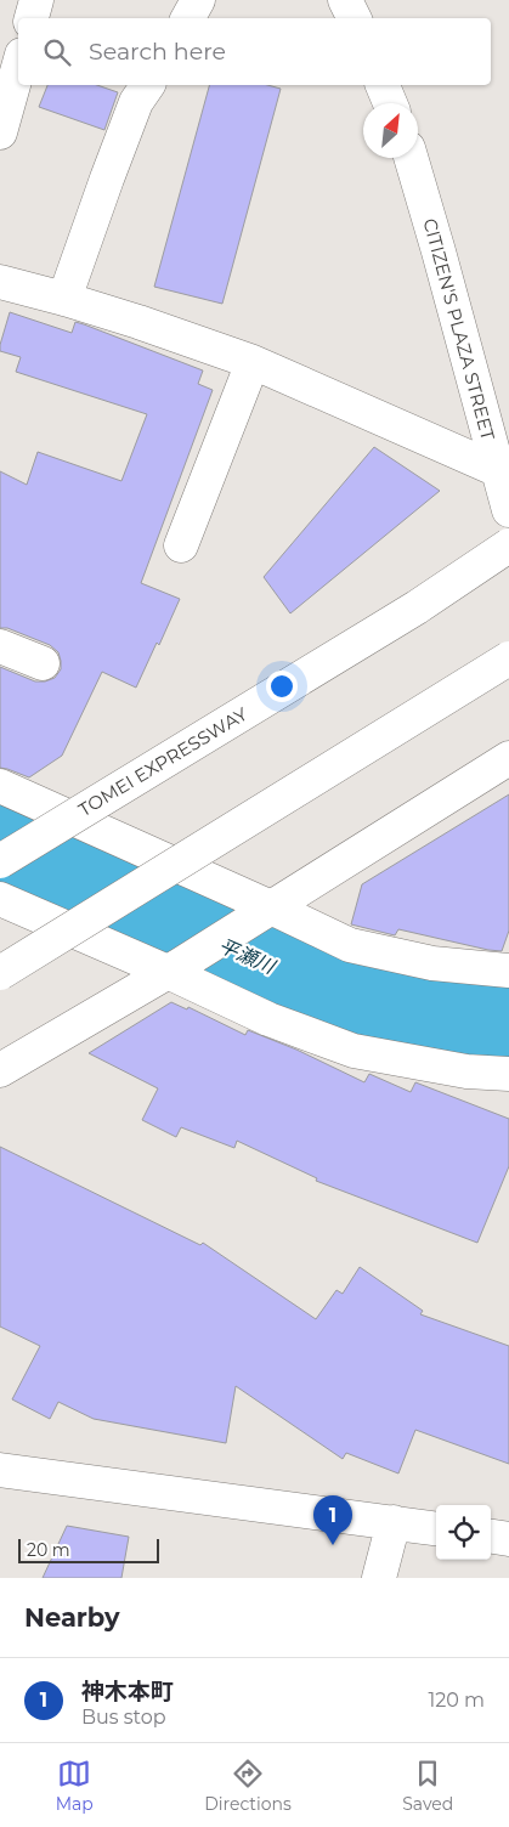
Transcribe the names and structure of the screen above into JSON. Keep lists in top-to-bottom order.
{
  "streets": {
    "main road": ["CITIZEN'S PLAZA STREET", "TOMEI EXPRESSWAY"]
  },
  "water": ["平瀬川"],
  "scale_bar": "20 m",
  "north": "top right",
  "page": {
    "search": "Search here",
    "pins": "1",
    "scale": "20 m",
    "heading": "Nearby",
    "list": [
      {
        "mark": "1",
        "name": "神木本町",
        "note": "Bus stop",
        "value": "120 m"
      }
    ],
    "nav": ["Map", "Directions", "Saved"]
  }
}
